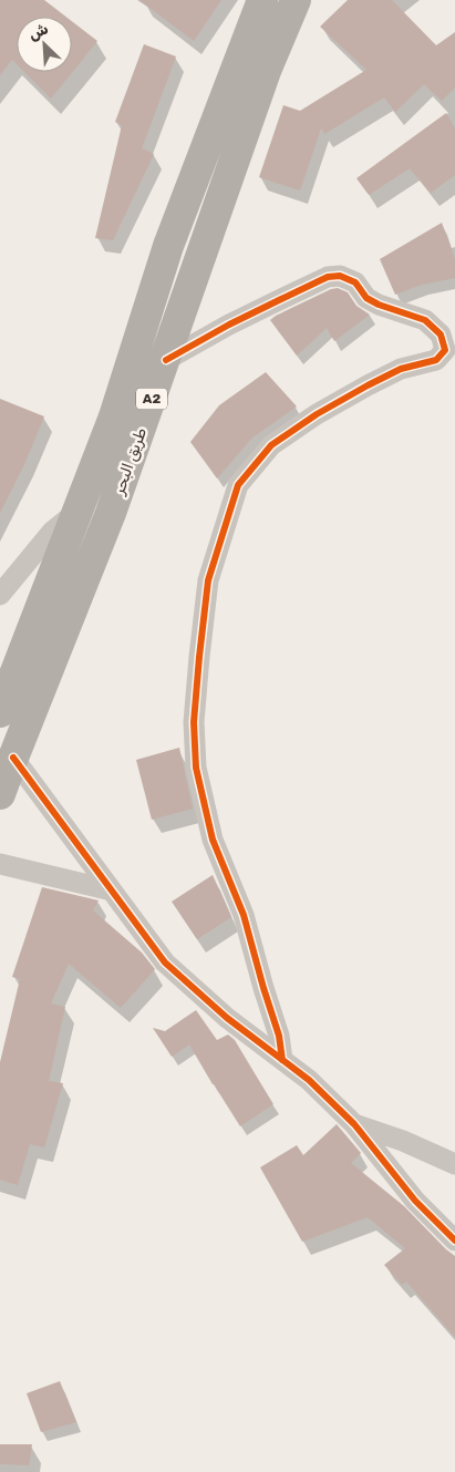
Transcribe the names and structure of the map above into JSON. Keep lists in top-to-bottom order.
{
  "streets": {
    "highway": ["A2", "طريق البحر"]
  },
  "north": "top left"
}
